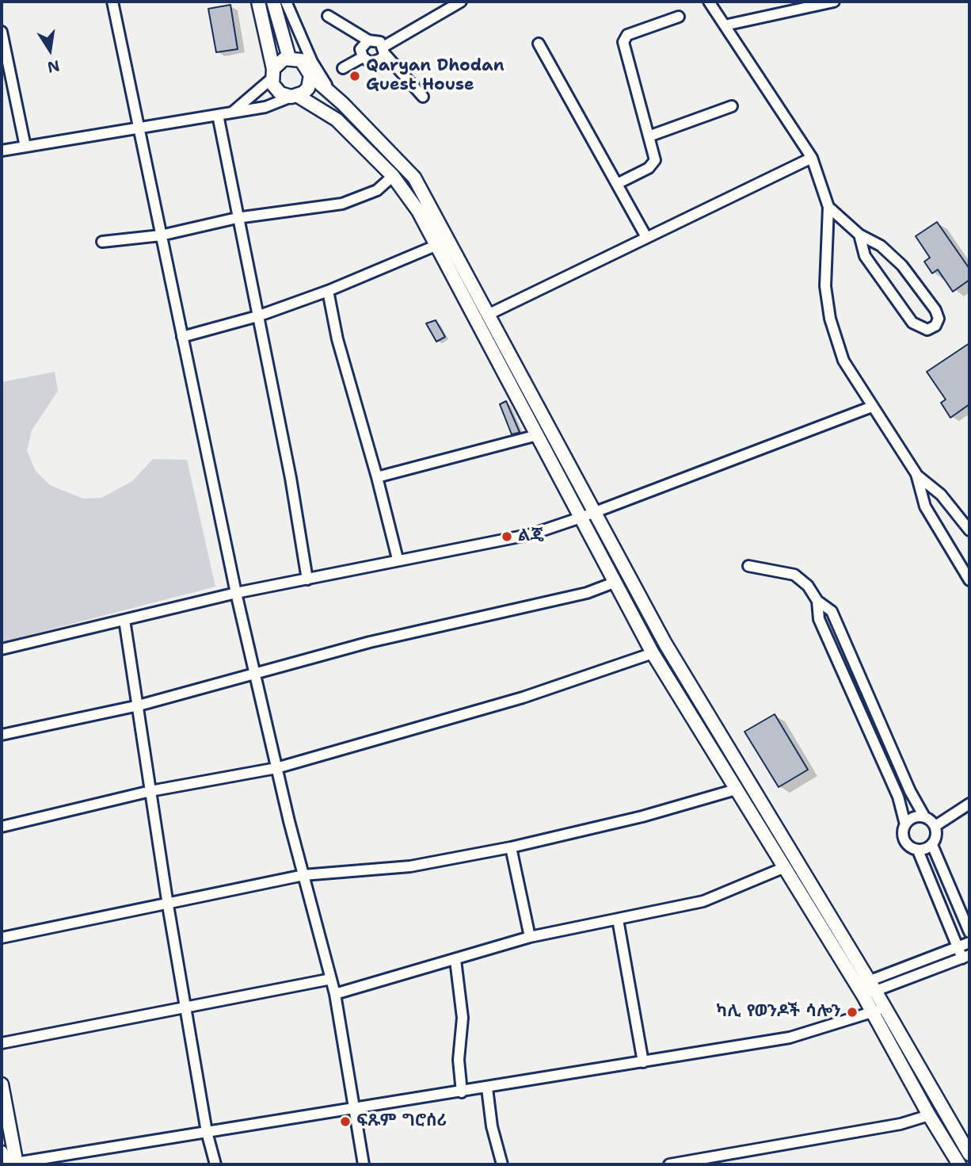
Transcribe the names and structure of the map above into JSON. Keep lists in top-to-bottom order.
{
  "places": [
    "Qaryan Dhodan Guest House",
    "ልጄ",
    "ካሊ የወንዶች ሳሎን",
    "ፍጹም ግሮሰሪ"
  ],
  "north": "bottom"
}
